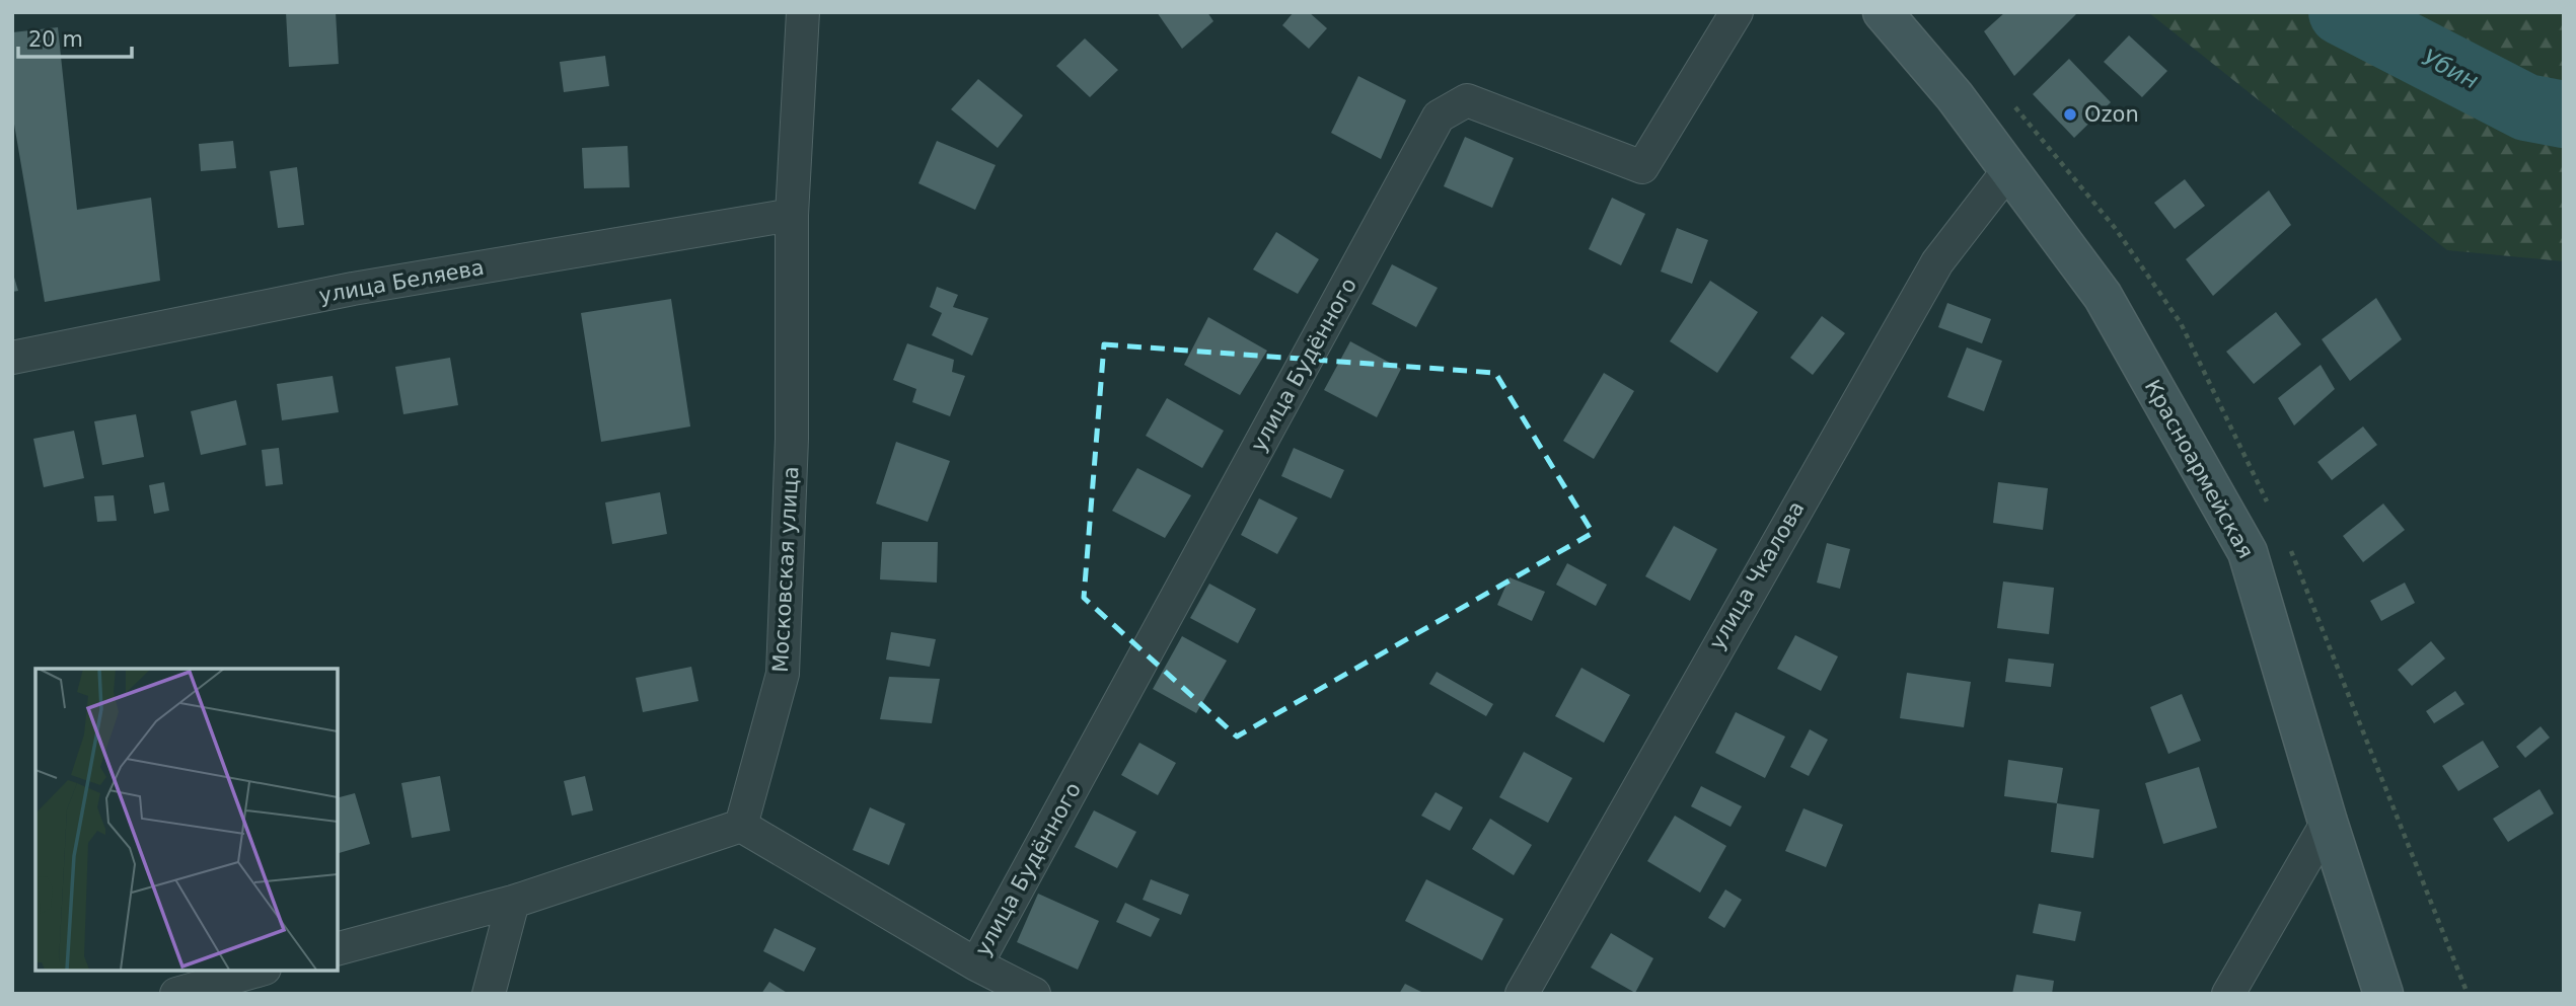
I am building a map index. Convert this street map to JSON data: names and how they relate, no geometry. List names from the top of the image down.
{
  "streets": {
    "street": [
      "улица Беляева",
      "улица Будённого",
      "Красноармейская",
      "Московская улица",
      "улица Чкалова"
    ]
  },
  "crossings": [
    ["улица Беляева", "Московская улица"],
    ["Красноармейская", "улица Чкалова"]
  ],
  "water": ["Убин"],
  "places": ["Ozon"],
  "scale_bar": "20 m"
}
